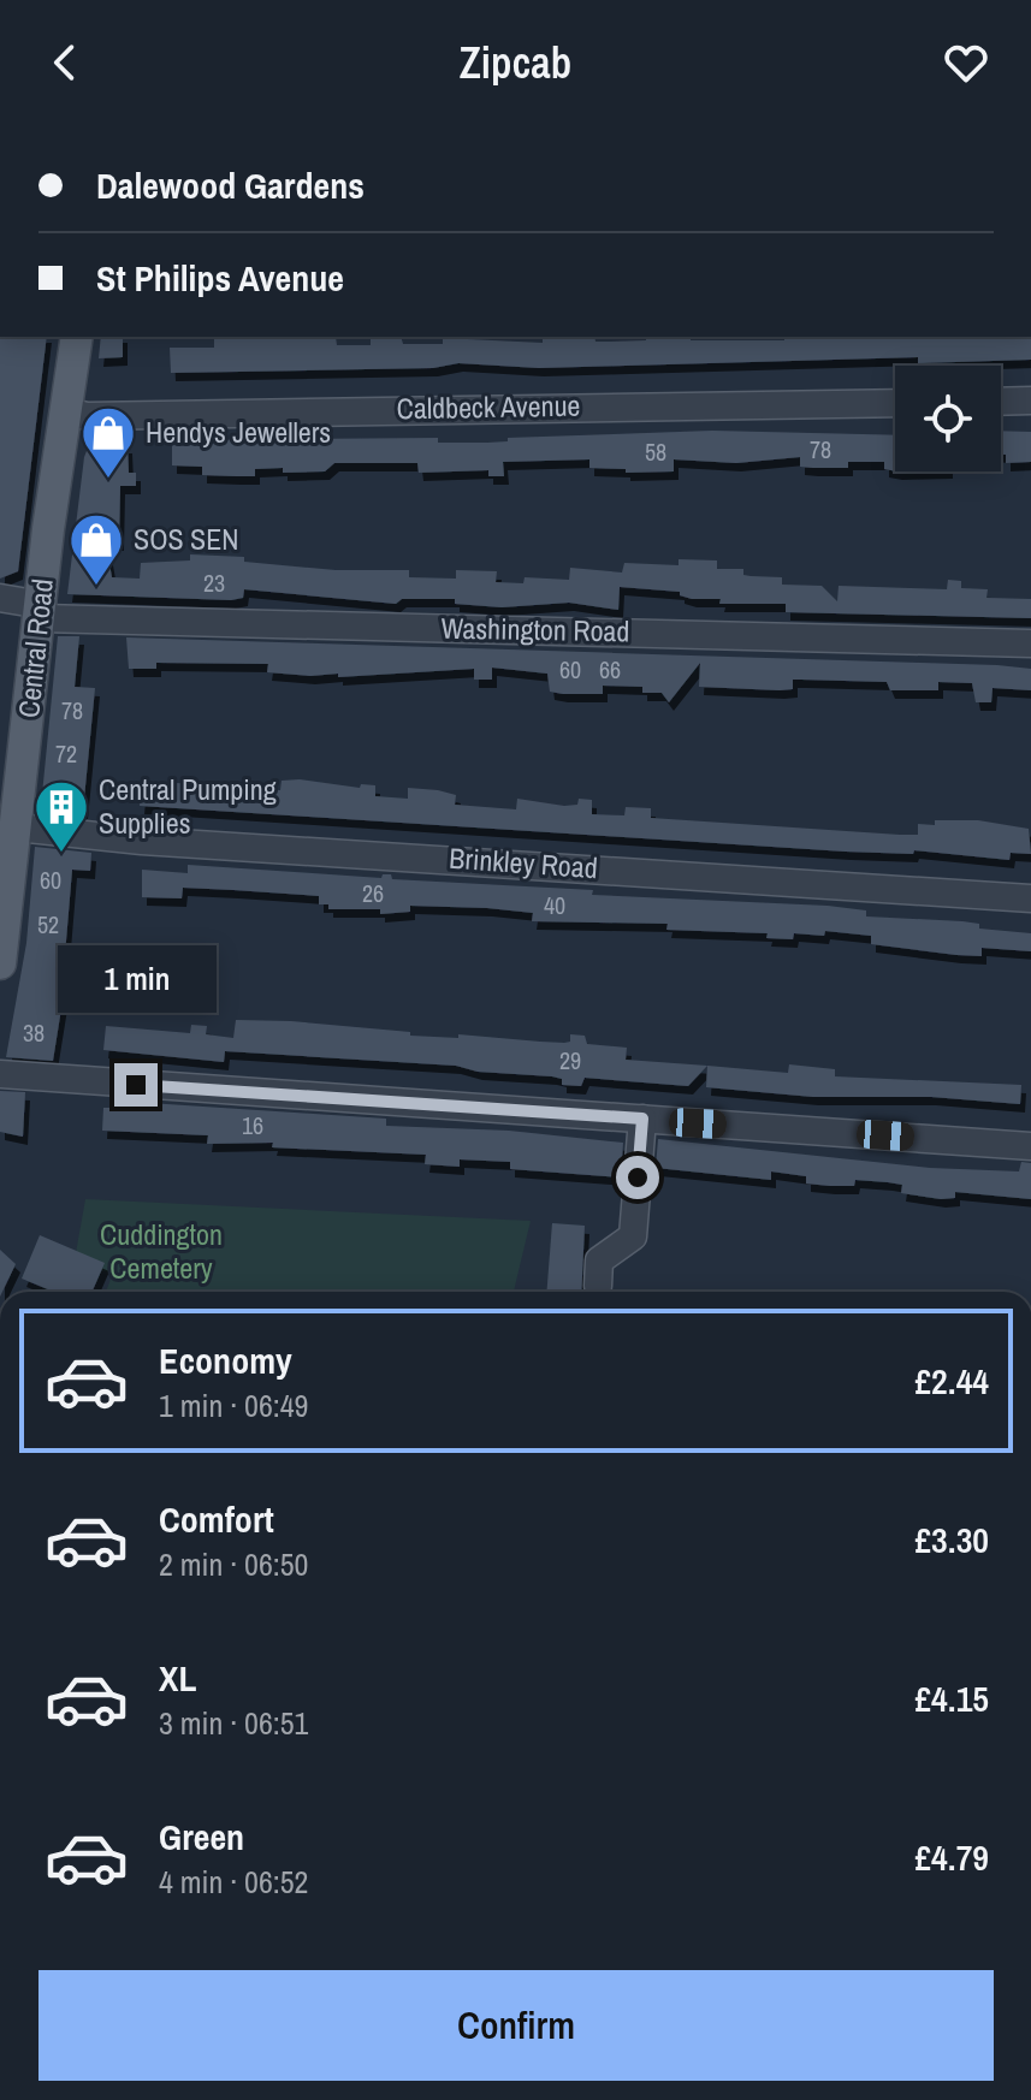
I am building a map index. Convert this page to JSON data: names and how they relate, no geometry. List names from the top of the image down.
{
  "streets": {
    "main road": ["Central Road"],
    "street": ["Caldbeck Avenue", "Washington Road", "Brinkley Road"]
  },
  "crossings": [
    ["Caldbeck Avenue", "Central Road"],
    ["Washington Road", "Central Road"],
    ["Central Road", "Brinkley Road"]
  ],
  "parks": ["Cuddington Cemetery"],
  "places": {
    "shop": ["Hendys Jewellers", "SOS SEN"],
    "building": ["Central Pumping Supplies"]
  },
  "house_numbers": [
    "78",
    "58",
    "23",
    "60",
    "66",
    "78",
    "72",
    "60",
    "26",
    "40",
    "52",
    "38",
    "29",
    "16"
  ],
  "page": {
    "header": "Zipcab",
    "banner": ["Dalewood Gardens", "St Philips Avenue"],
    "bubble": "1 min",
    "list": [
      {
        "name": "Economy",
        "note": "1 min · 06:49",
        "value": "£2.44"
      },
      {
        "name": "Comfort",
        "note": "2 min · 06:50",
        "value": "£3.30"
      },
      {
        "name": "XL",
        "note": "3 min · 06:51",
        "value": "£4.15"
      },
      {
        "name": "Green",
        "note": "4 min · 06:52",
        "value": "£4.79"
      }
    ],
    "buttons": "Confirm"
  }
}
